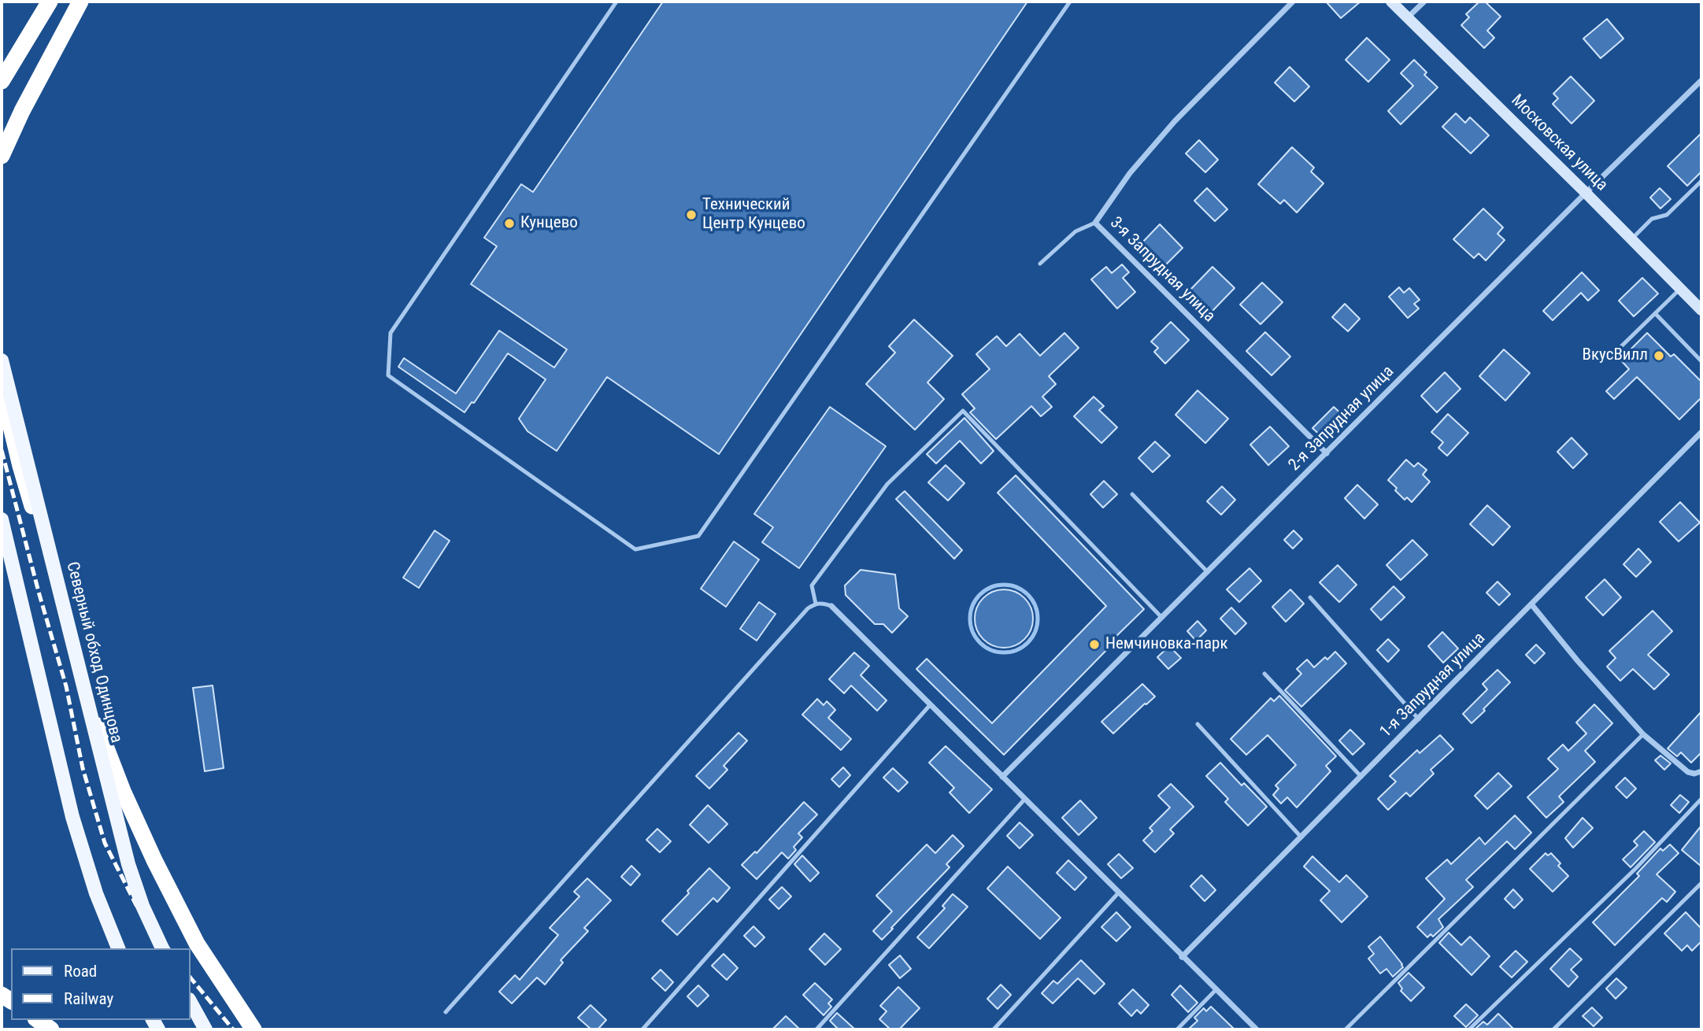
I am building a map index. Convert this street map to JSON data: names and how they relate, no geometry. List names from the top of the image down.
{
  "streets": {
    "main road": ["Северный обход Одинцова"],
    "street": [
      "Московская улица",
      "3-я Запрудная улица",
      "2-я Запрудная улица",
      "1-я Запрудная улица"
    ]
  },
  "crossings": [
    ["Московская улица", "2-я Запрудная улица"],
    ["3-я Запрудная улица", "2-я Запрудная улица"]
  ],
  "places": [
    "Технический Центр Кунцево",
    "Кунцево",
    "ВкусВилл",
    "Немчиновка-парк"
  ],
  "legend": ["Road", "Railway"]
}
